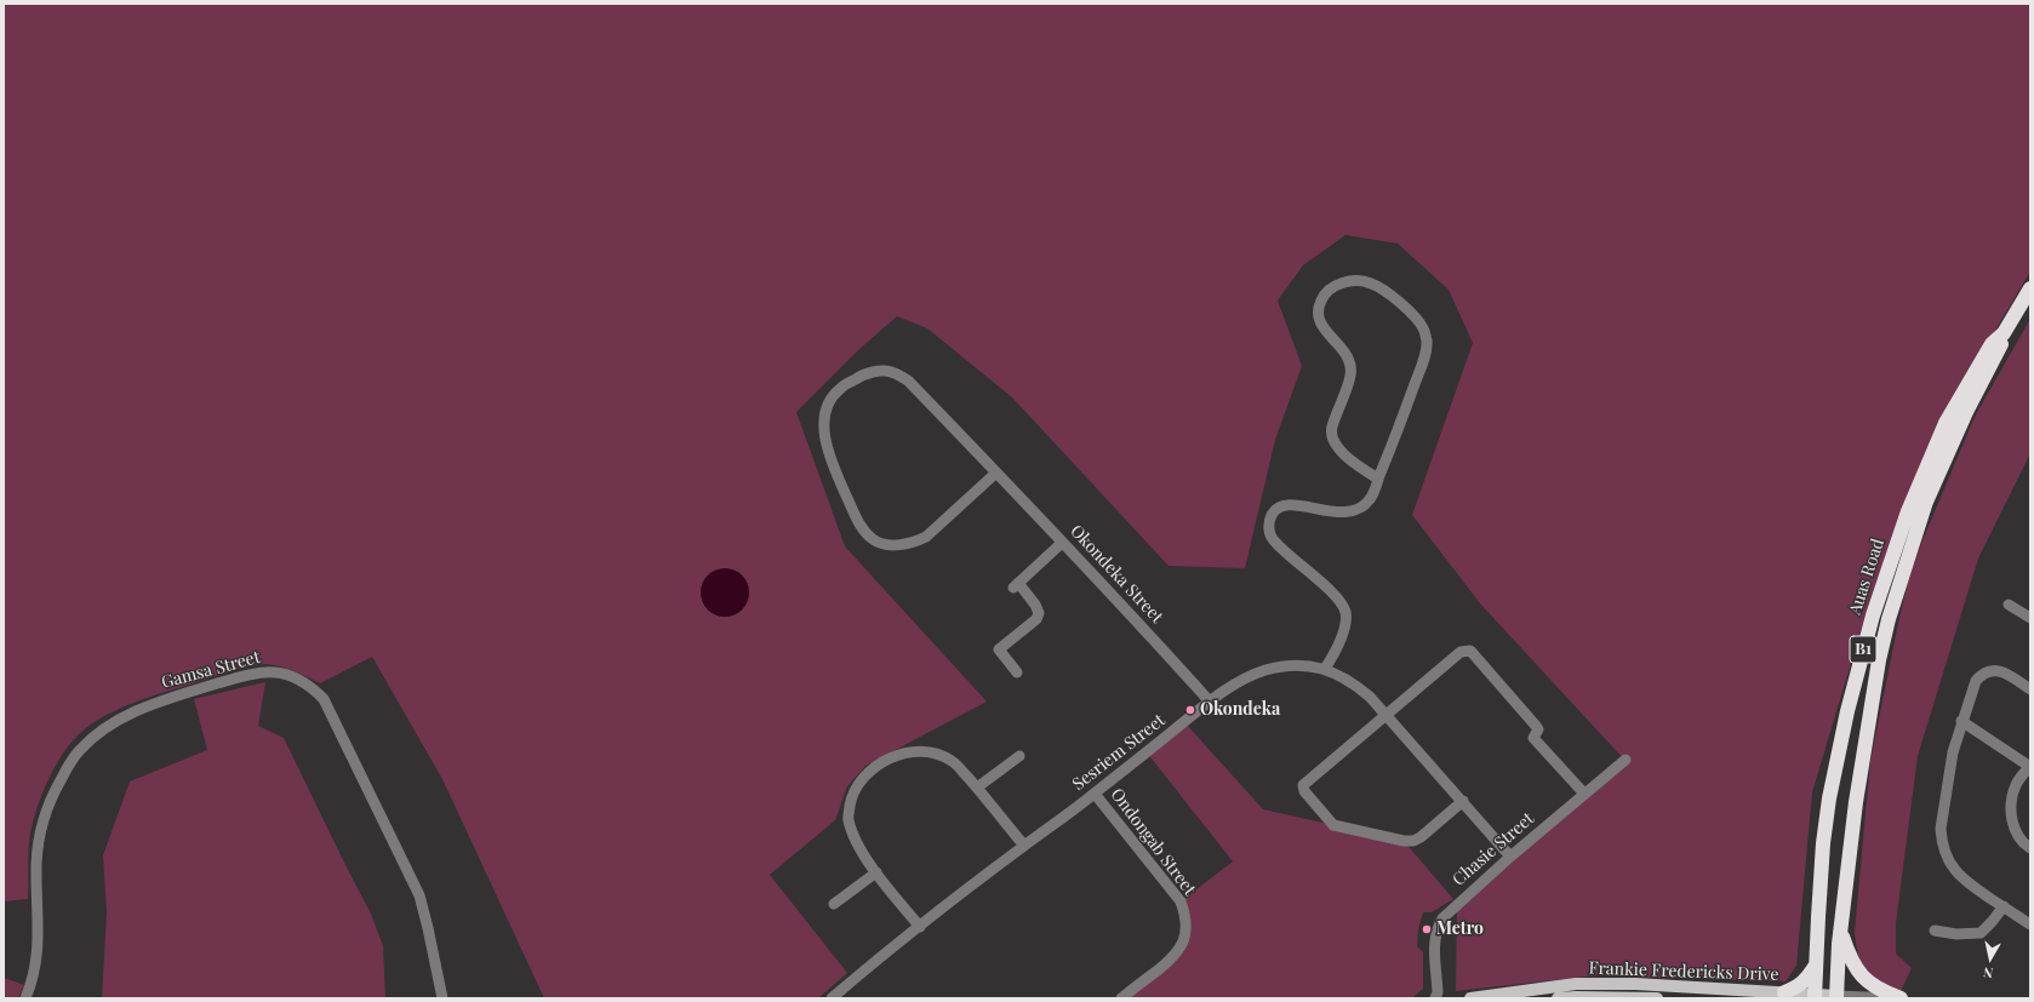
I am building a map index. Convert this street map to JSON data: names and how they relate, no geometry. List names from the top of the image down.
{
  "streets": {
    "highway": ["Auas Road", "B1"],
    "main road": ["Frankie Fredericks Drive"],
    "street": [
      "Okondeka Street",
      "Gamsa Street",
      "Sesriem Street",
      "Ondongab Street",
      "Chasie Street"
    ]
  },
  "crossings": [
    ["Okondeka Street", "Sesriem Street"],
    ["Auas Road", "Frankie Fredericks Drive"],
    ["Sesriem Street", "Ondongab Street"],
    ["Sesriem Street", "Chasie Street"]
  ],
  "places": ["Okondeka", "Metro"],
  "north": "bottom"
}
